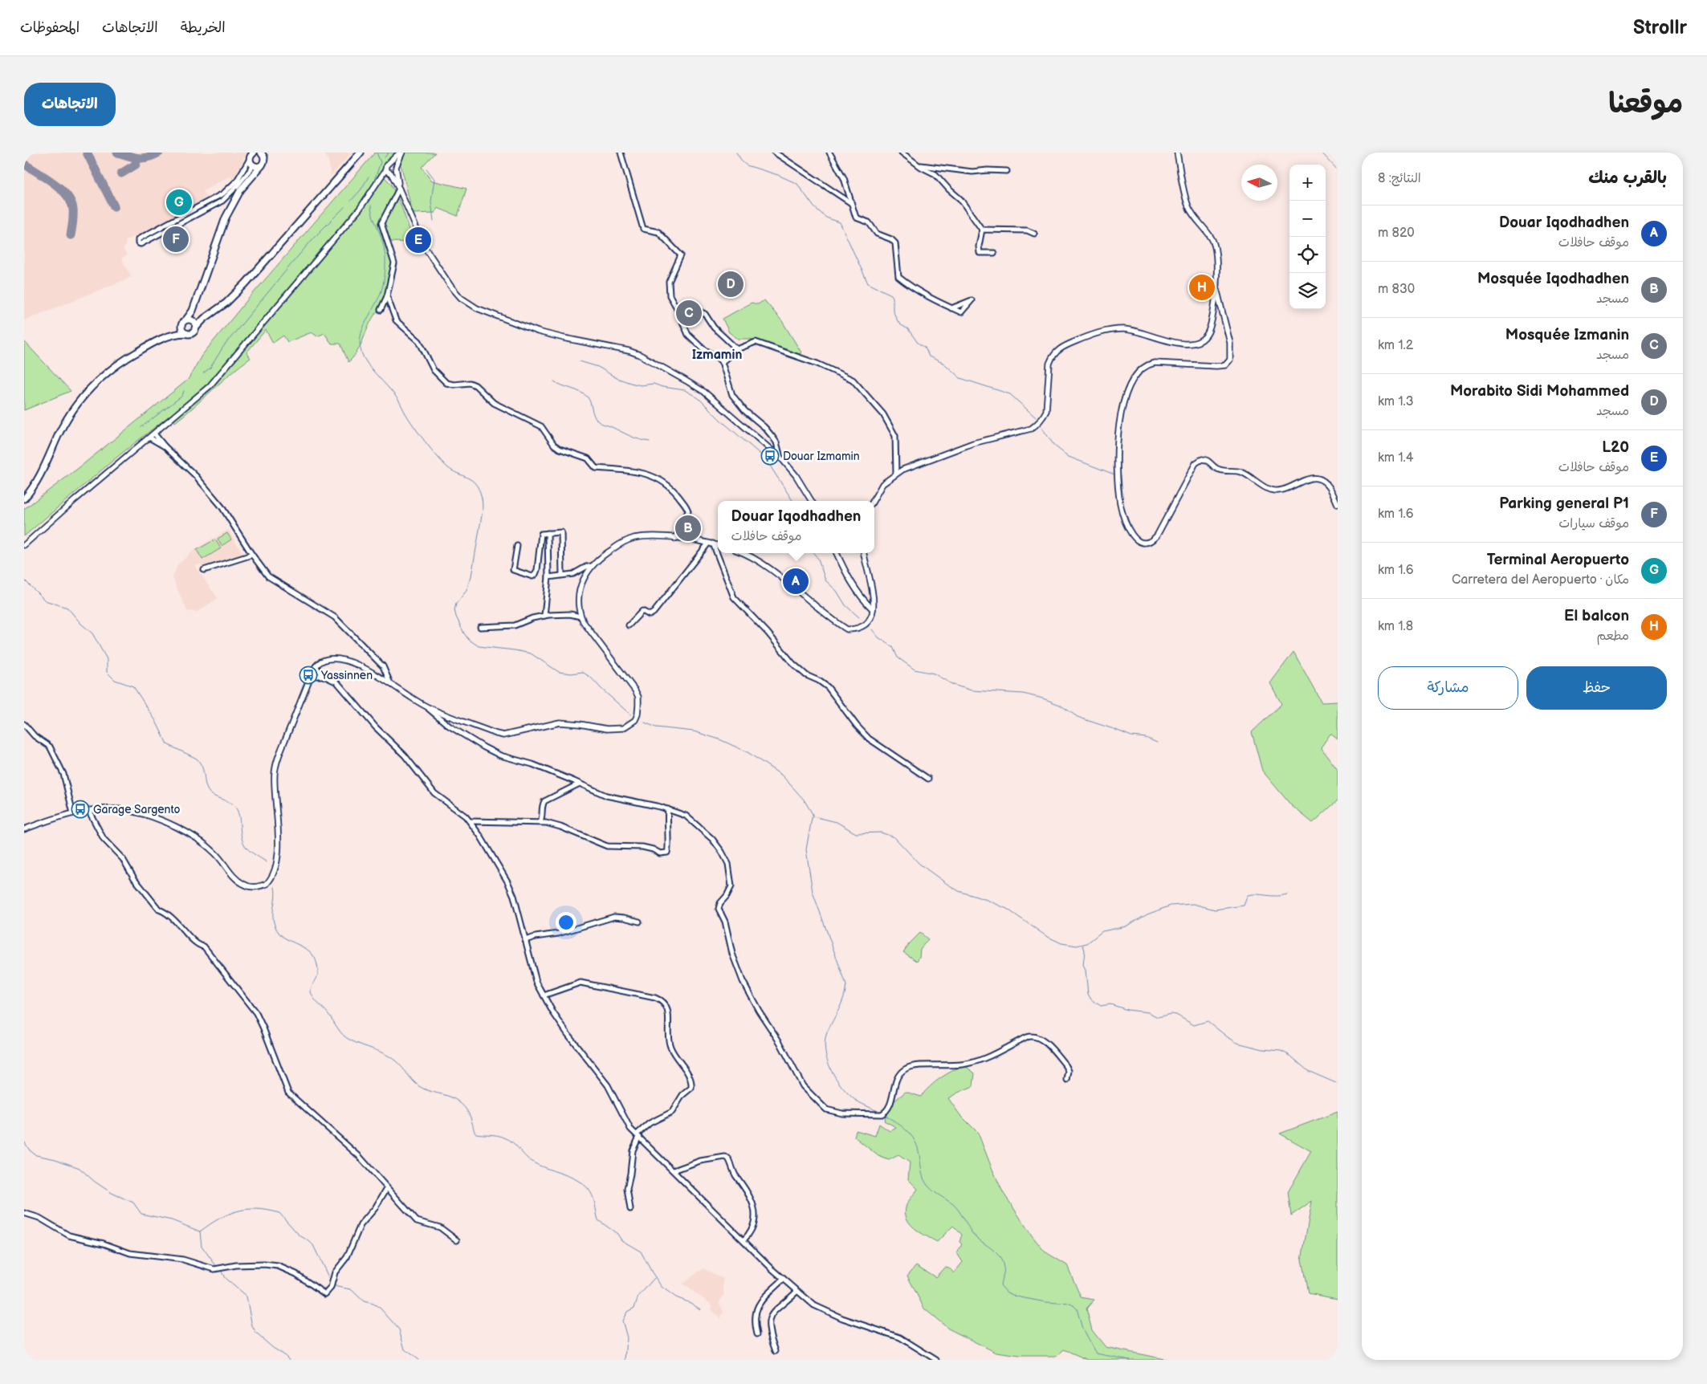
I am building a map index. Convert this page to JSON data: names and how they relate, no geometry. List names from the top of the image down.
{
  "districts": ["Izmamin"],
  "places": {
    "bus stop": ["Douar Izmamin", "Yassinnen", "Garage Sargento"]
  },
  "north": "left",
  "page": {
    "header": "Strollr",
    "nav": ["الخريطة", "الاتجاهات", "المحفوظات"],
    "title": "موقعنا",
    "buttons": [
      "الاتجاهات",
      ["حفظ", "مشاركة"]
    ],
    "heading": ["بالقرب منك", "النتائج: 8"],
    "map_buttons": ["+", "−"],
    "pins": [
      "G",
      "F",
      "E",
      "D",
      "H",
      "C",
      "B",
      "A"
    ],
    "list": [
      {
        "mark": "A",
        "name": "Douar Iqodhadhen",
        "note": "موقف حافلات",
        "value": "820 m"
      },
      {
        "mark": "B",
        "name": "Mosquée Iqodhadhen",
        "note": "مسجد",
        "value": "830 m"
      },
      {
        "mark": "C",
        "name": "Mosquée Izmanin",
        "note": "مسجد",
        "value": "1.2 km"
      },
      {
        "mark": "D",
        "name": "Morabito Sidi Mohammed",
        "note": "مسجد",
        "value": "1.3 km"
      },
      {
        "mark": "E",
        "name": "L20",
        "note": "موقف حافلات",
        "value": "1.4 km"
      },
      {
        "mark": "F",
        "name": "Parking general P1",
        "note": "موقف سيارات",
        "value": "1.6 km"
      },
      {
        "mark": "G",
        "name": "Terminal Aeropuerto",
        "note": "مكان · Carretera del Aeropuerto",
        "value": "1.6 km"
      },
      {
        "mark": "H",
        "name": "El balcon",
        "note": "مطعم",
        "value": "1.8 km"
      }
    ],
    "popup": ["Douar Iqodhadhen", "موقف حافلات"]
  }
}
